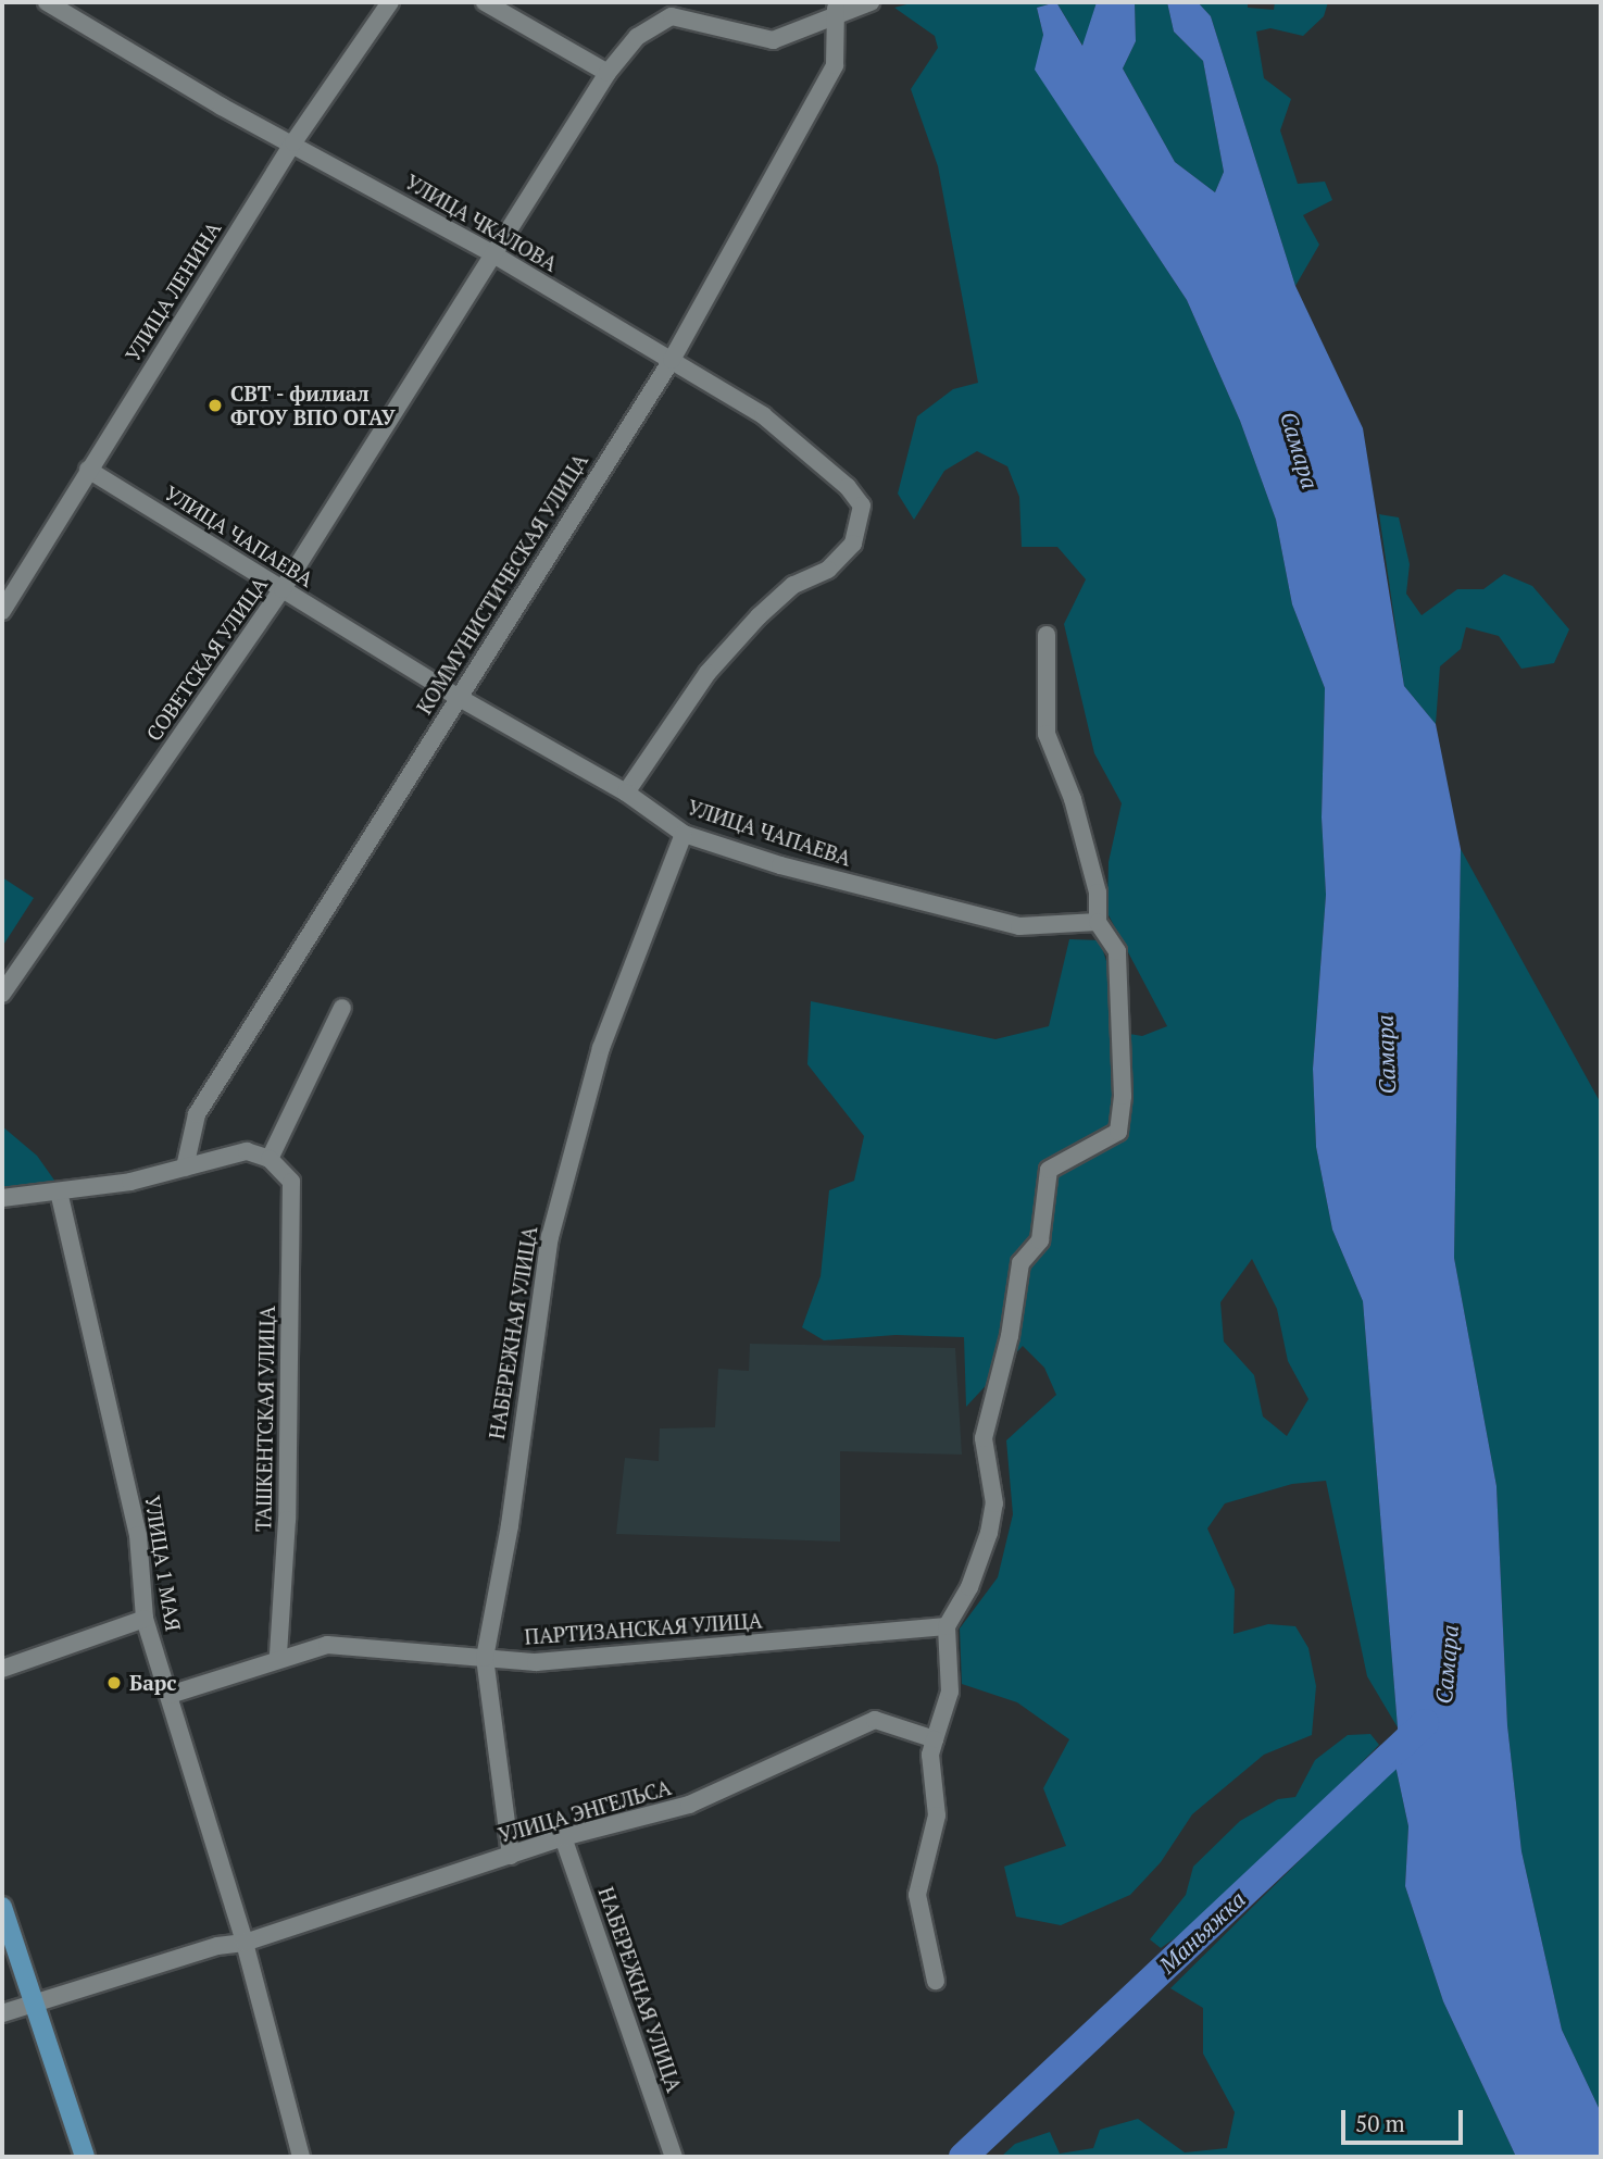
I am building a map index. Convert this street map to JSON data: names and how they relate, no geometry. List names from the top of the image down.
{
  "streets": {
    "street": [
      "УЛИЦА ЧКАЛОВА",
      "УЛИЦА ЛЕНИНА",
      "УЛИЦА ЧАПАЕВА",
      "КОММУНИСТИЧЕСКАЯ УЛИЦА",
      "СОВЕТСКАЯ УЛИЦА",
      "НАБЕРЕЖНАЯ УЛИЦА",
      "ТАШКЕНТСКАЯ УЛИЦА",
      "УЛИЦА 1 МАЯ",
      "ПАРТИЗАНСКАЯ УЛИЦА",
      "УЛИЦА ЭНГЕЛЬСА"
    ]
  },
  "crossings": [
    ["УЛИЦА ЧКАЛОВА", "УЛИЦА ЛЕНИНА"],
    ["УЛИЦА ЧКАЛОВА", "УЛИЦА ЧАПАЕВА"],
    ["УЛИЦА ЧКАЛОВА", "КОММУНИСТИЧЕСКАЯ УЛИЦА"],
    ["УЛИЦА ЧКАЛОВА", "СОВЕТСКАЯ УЛИЦА"],
    ["УЛИЦА ЛЕНИНА", "УЛИЦА ЧАПАЕВА"],
    ["УЛИЦА ЧАПАЕВА", "КОММУНИСТИЧЕСКАЯ УЛИЦА"],
    ["УЛИЦА ЧАПАЕВА", "СОВЕТСКАЯ УЛИЦА"],
    ["УЛИЦА ЧАПАЕВА", "НАБЕРЕЖНАЯ УЛИЦА"],
    ["КОММУНИСТИЧЕСКАЯ УЛИЦА", "СОВЕТСКАЯ УЛИЦА"],
    ["НАБЕРЕЖНАЯ УЛИЦА", "ПАРТИЗАНСКАЯ УЛИЦА"],
    ["НАБЕРЕЖНАЯ УЛИЦА", "УЛИЦА ЭНГЕЛЬСА"],
    ["ТАШКЕНТСКАЯ УЛИЦА", "ПАРТИЗАНСКАЯ УЛИЦА"],
    ["УЛИЦА 1 МАЯ", "ПАРТИЗАНСКАЯ УЛИЦА"],
    ["УЛИЦА 1 МАЯ", "УЛИЦА ЭНГЕЛЬСА"]
  ],
  "water": ["Самара", "Маньяжка"],
  "places": ["СВТ - филиал ФГОУ ВПО ОГАУ", "Барс"],
  "scale_bar": "50 m"
}
